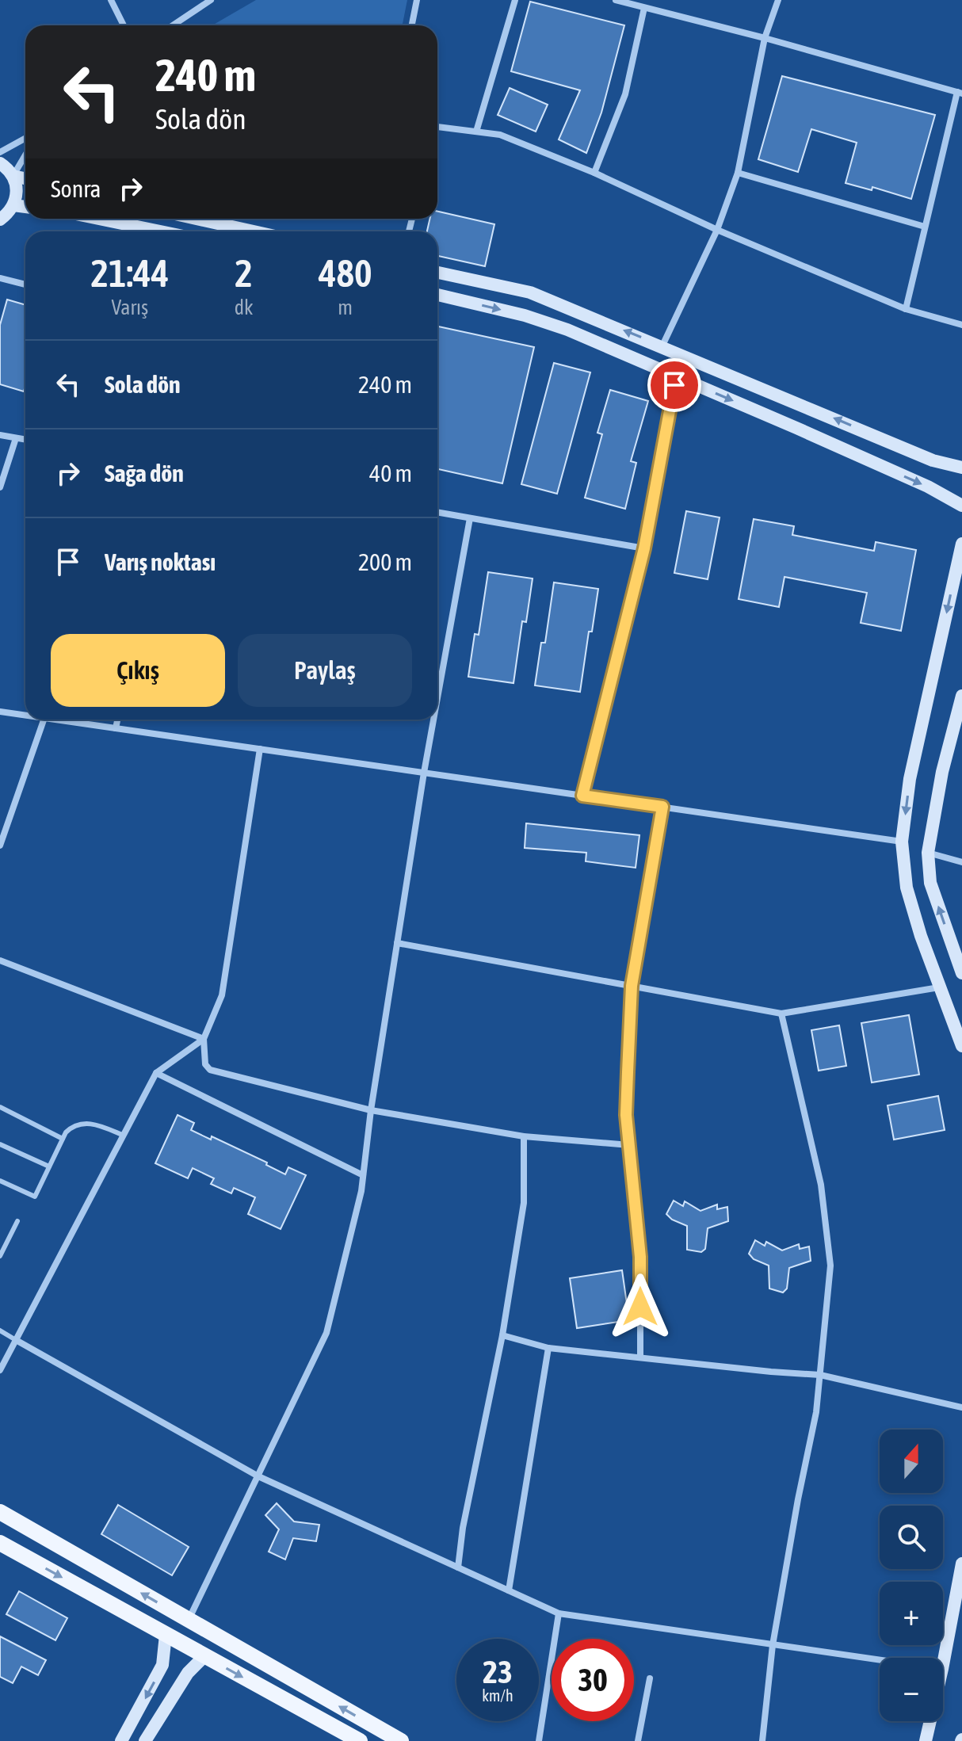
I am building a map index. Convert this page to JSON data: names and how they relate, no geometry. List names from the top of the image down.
{
  "north": "top",
  "page": {
    "turn": ["240 m", "Sola dön"],
    "then": "Sonra",
    "eta": [
      "21:44",
      "Varış",
      "2",
      "dk",
      "480",
      "m"
    ],
    "list": [
      {
        "name": "Sola dön",
        "value": "240 m"
      },
      {
        "name": "Sağa dön",
        "value": "40 m"
      },
      {
        "name": "Varış noktası",
        "value": "200 m"
      }
    ],
    "buttons": ["Çıkış", "Paylaş"],
    "map_buttons": ["+", "−"],
    "speed": "23 km/h",
    "limit": "30"
  }
}
